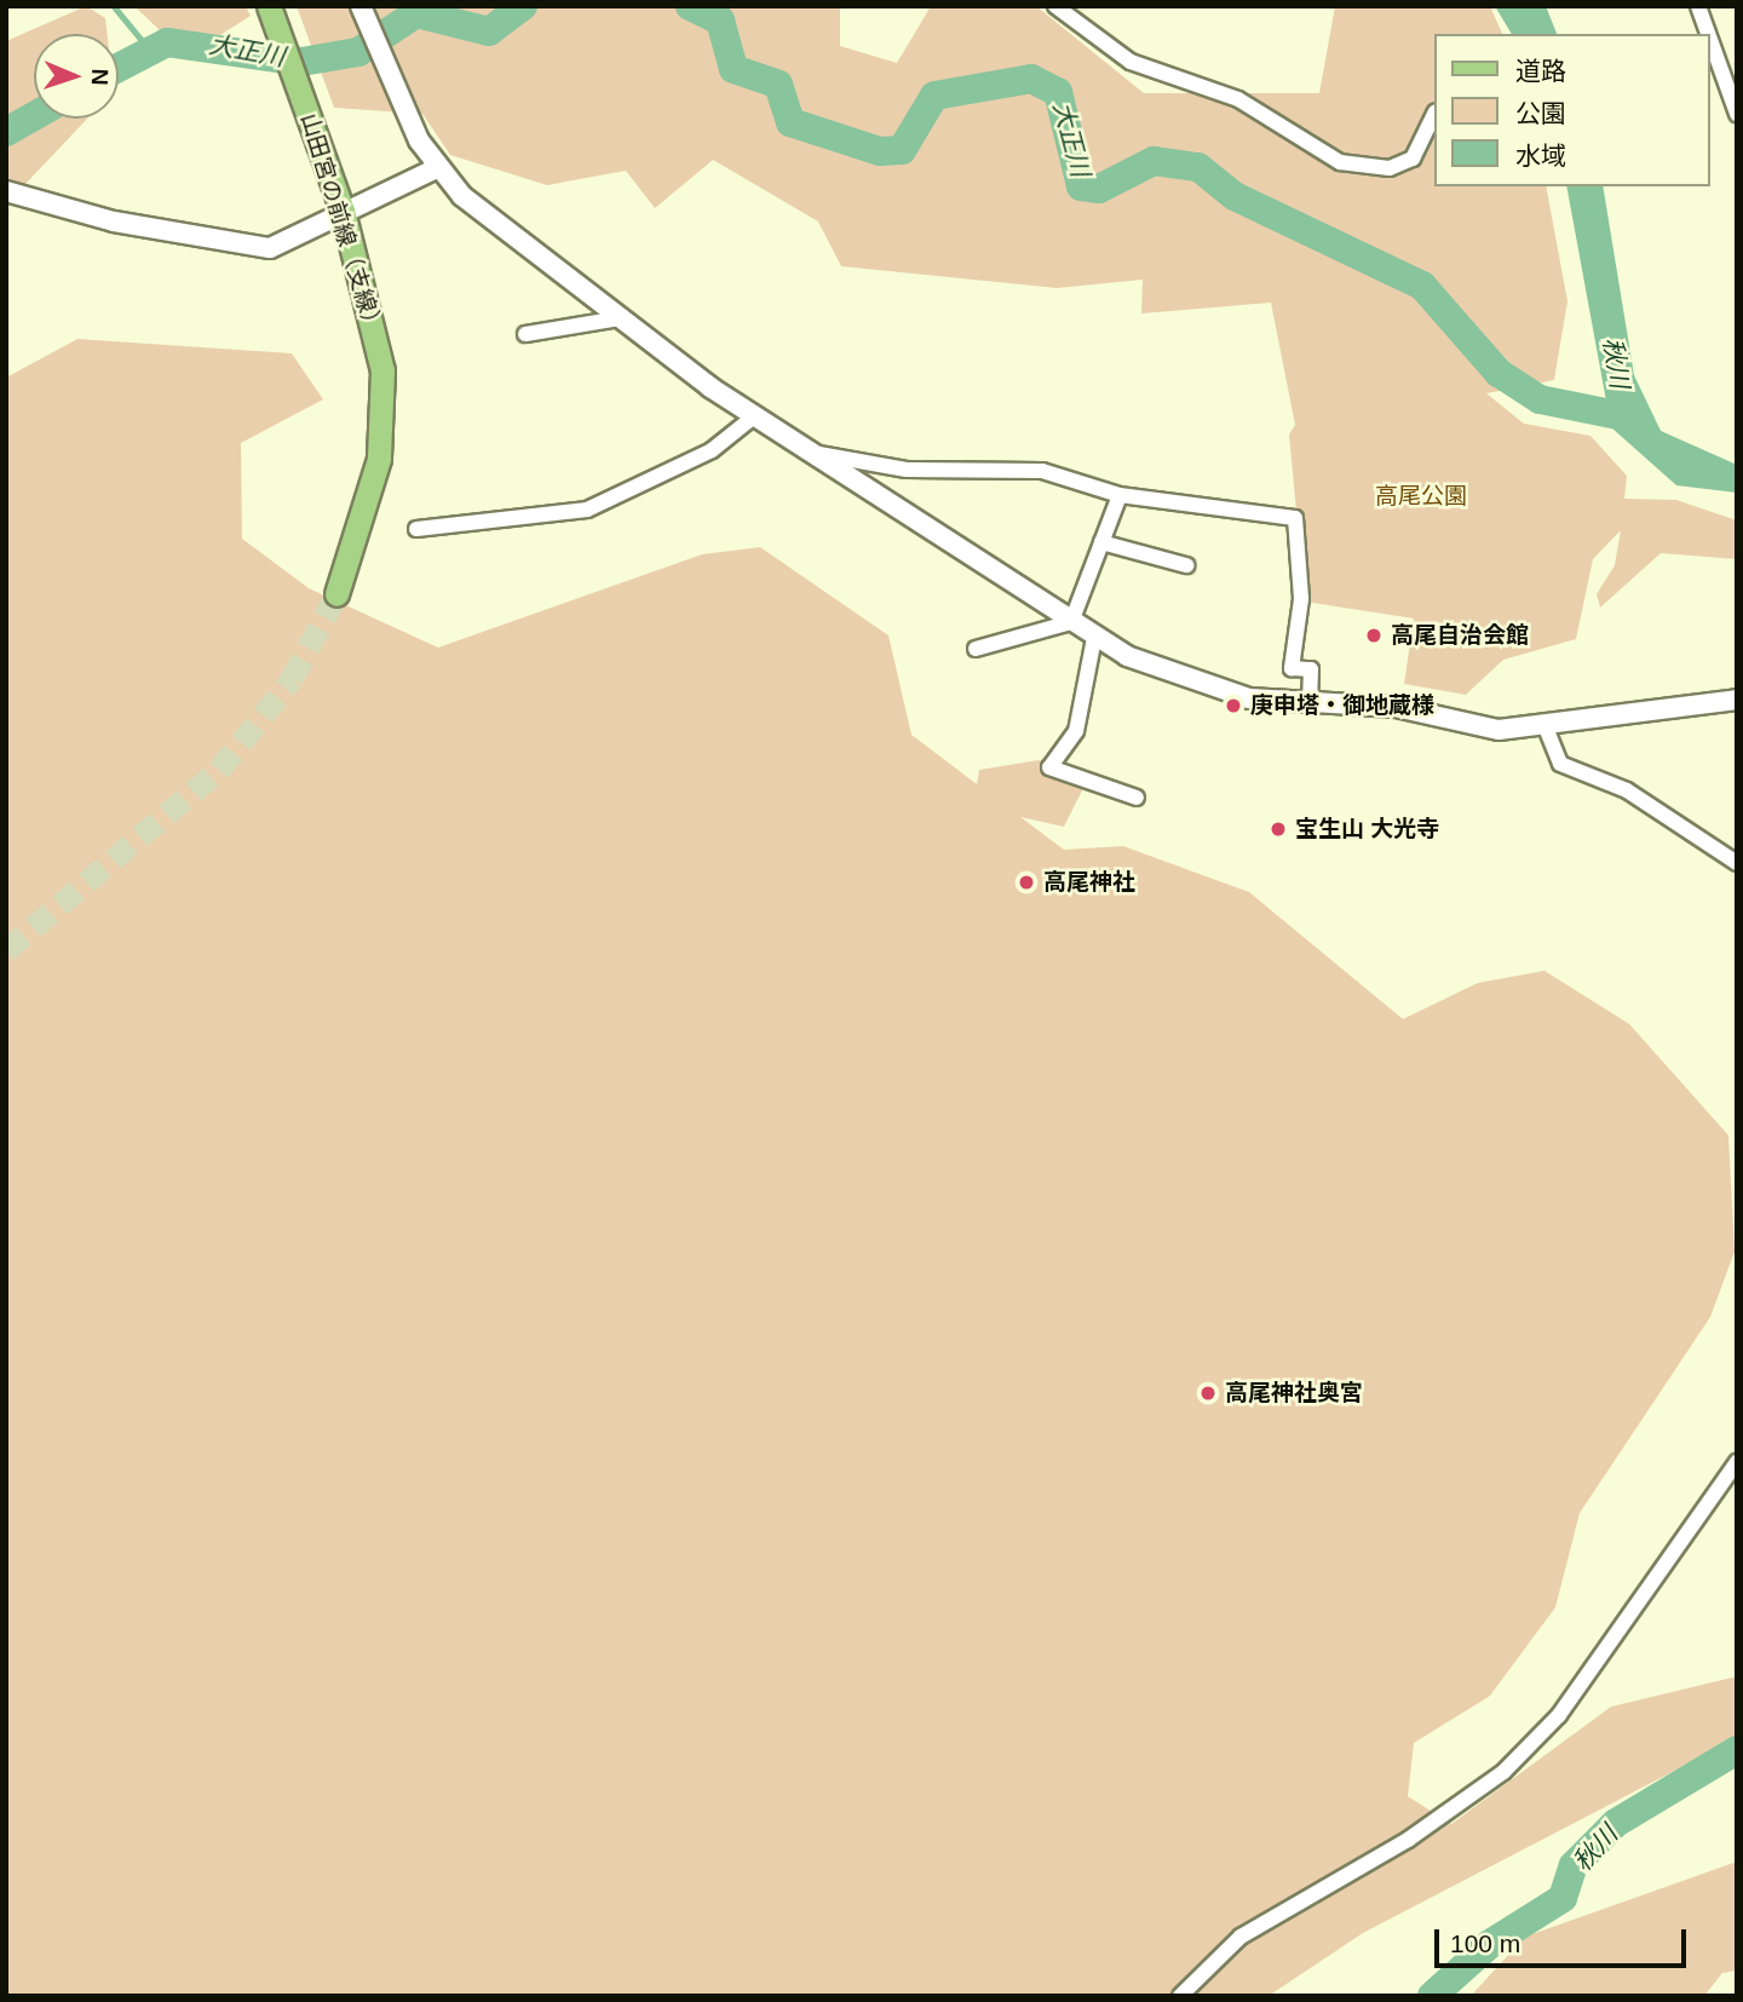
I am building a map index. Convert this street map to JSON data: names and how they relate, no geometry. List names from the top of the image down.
{
  "streets": {
    "main road": ["山田宮の前線（支線）"]
  },
  "water": ["大正川", "秋川"],
  "parks": ["高尾公園"],
  "places": [
    "高尾自治会館",
    "庚申塔・御地蔵様",
    "宝生山 大光寺",
    "高尾神社",
    "高尾神社奥宮"
  ],
  "legend": ["道路", "公園", "水域"],
  "scale_bar": "100 m",
  "north": "right"
}
